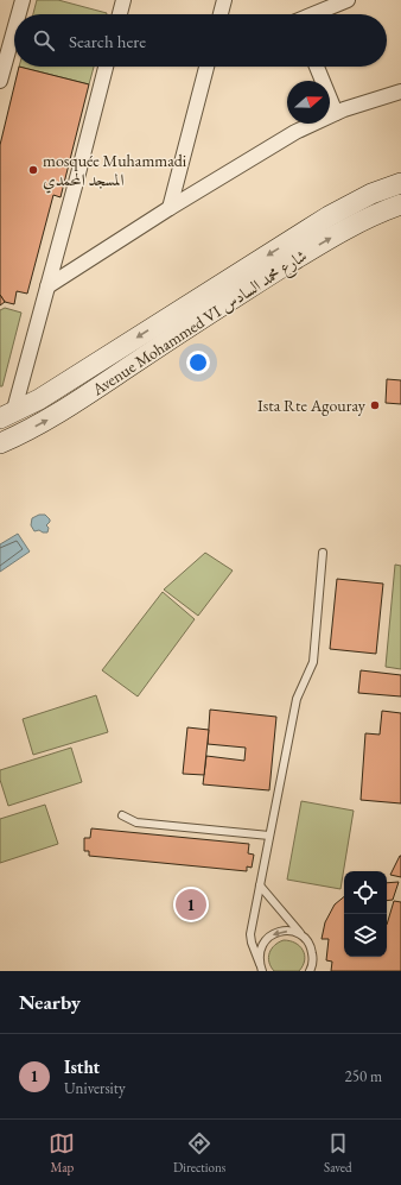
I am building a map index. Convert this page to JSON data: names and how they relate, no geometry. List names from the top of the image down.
{
  "streets": {
    "main road": ["Avenue Mohammed VI شارع محمد السادس"]
  },
  "places": ["mosquée Muhammadi المسجد المحمدي", "Ista Rte Agouray"],
  "north": "right",
  "page": {
    "search": "Search here",
    "pins": "1",
    "heading": "Nearby",
    "list": [
      {
        "mark": "1",
        "name": "Istht",
        "note": "University",
        "value": "250 m"
      }
    ],
    "nav": ["Map", "Directions", "Saved"]
  }
}
